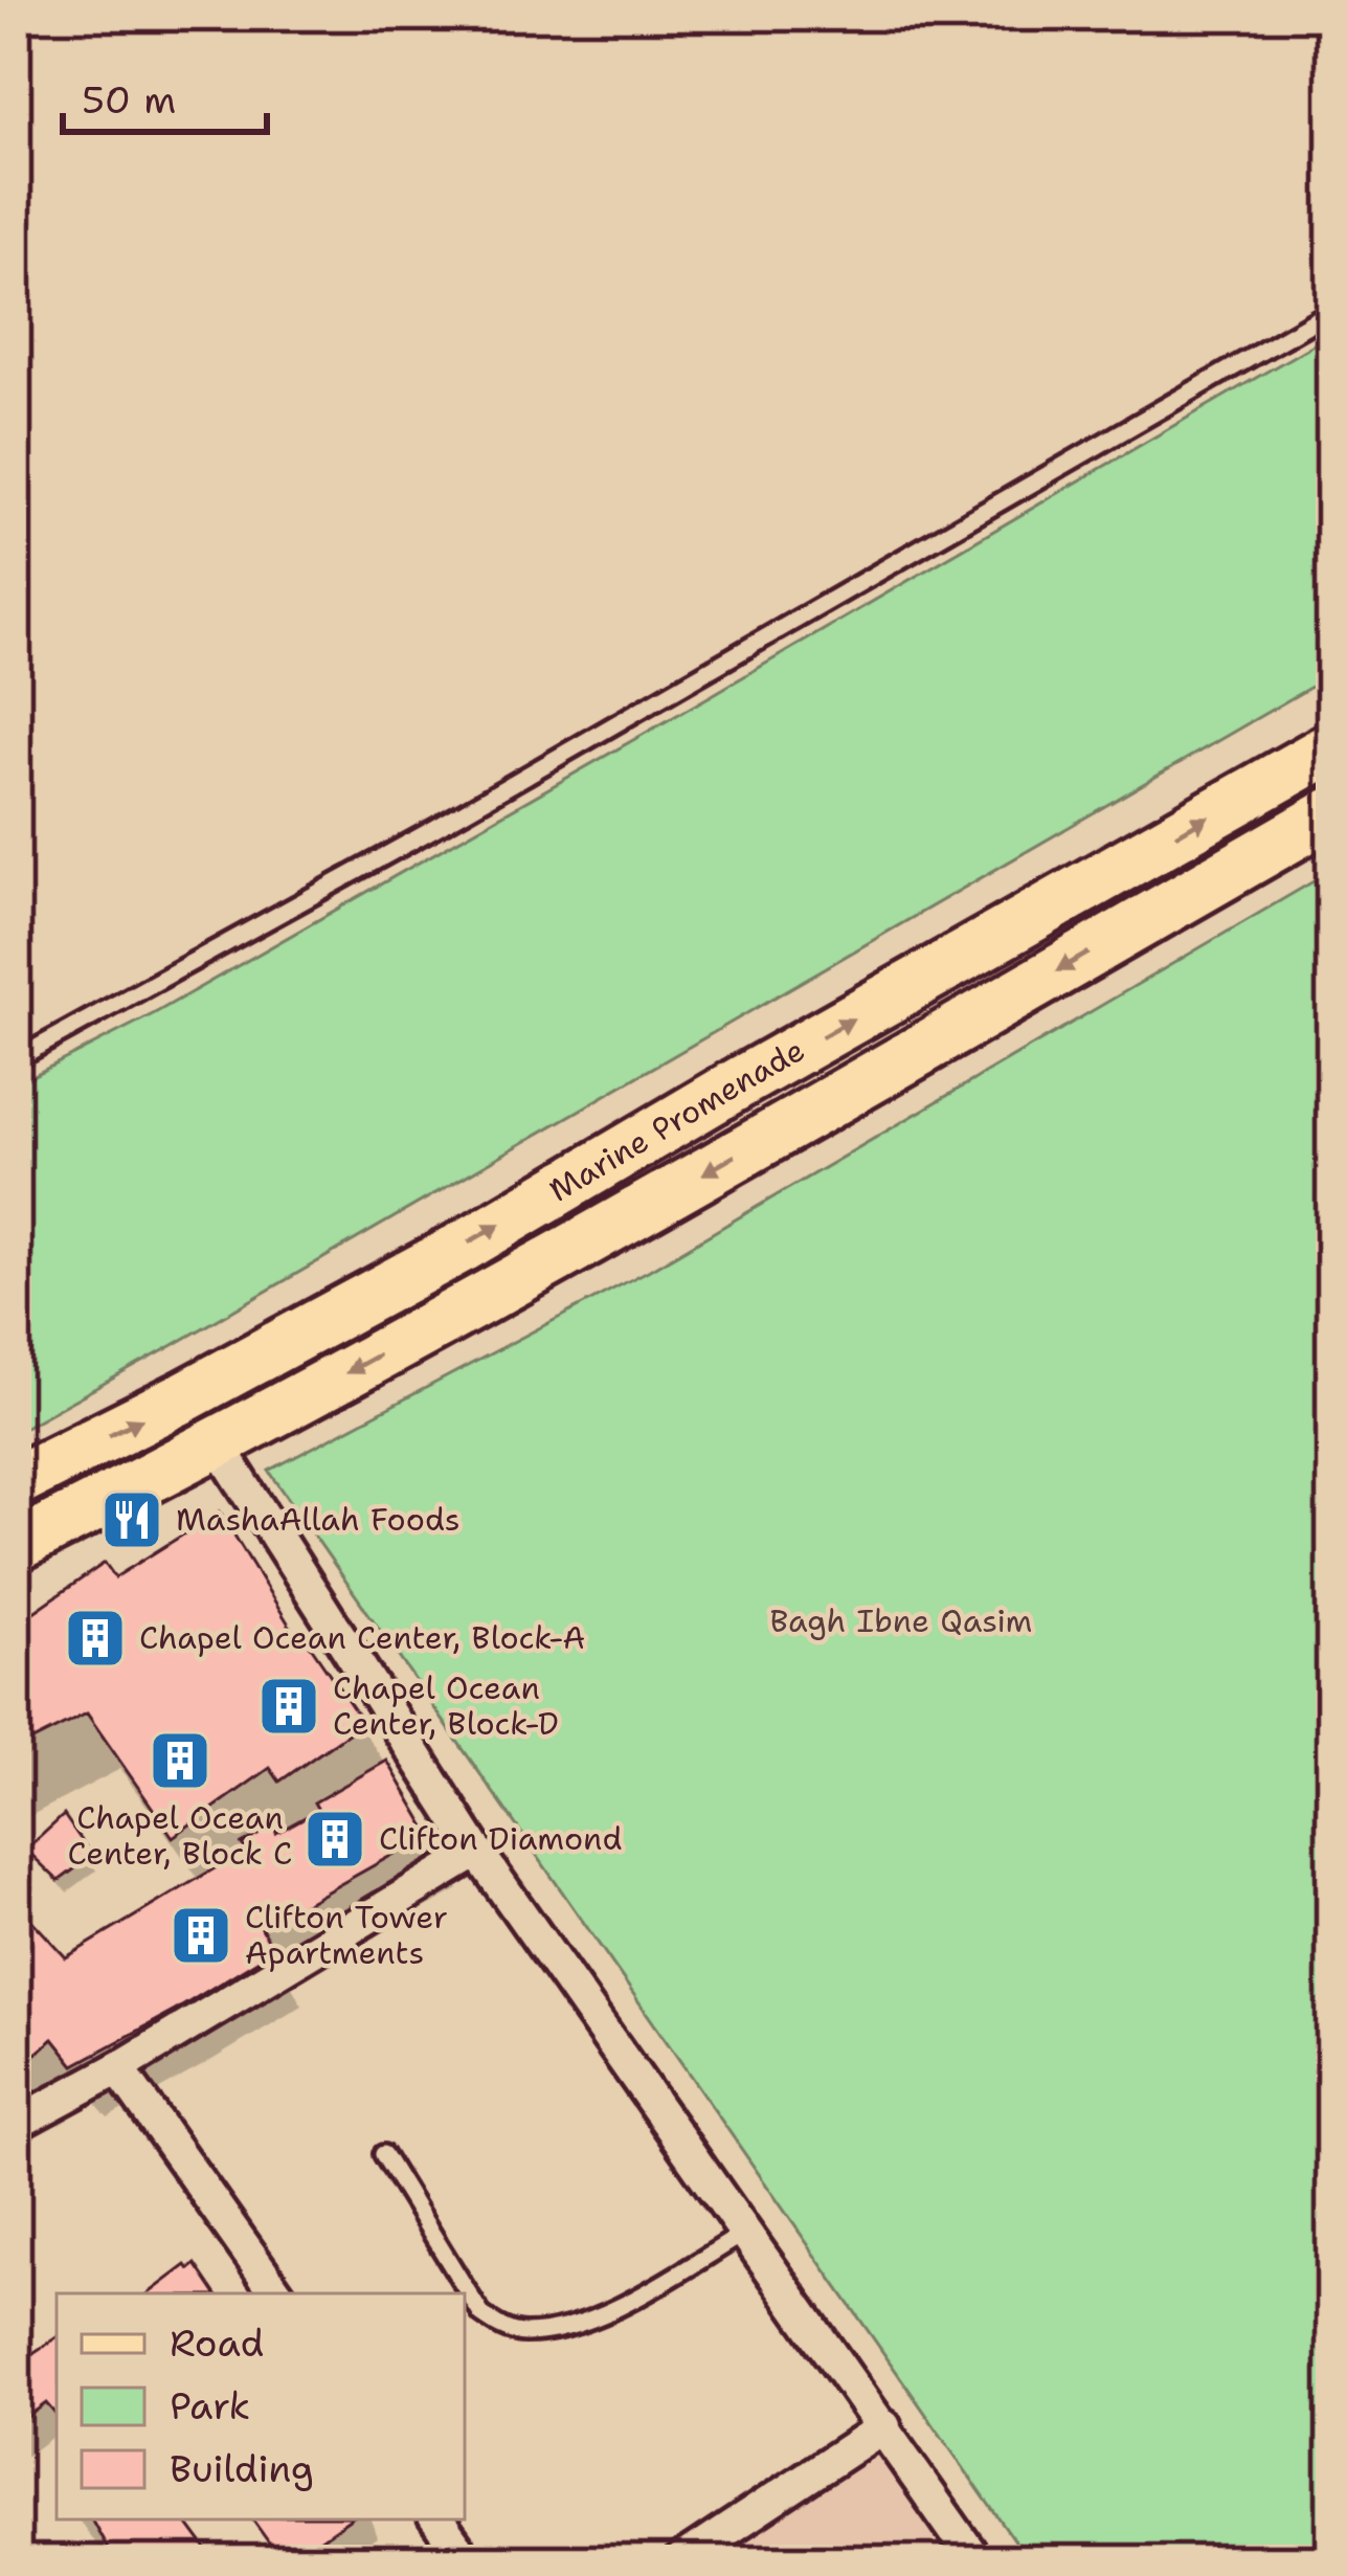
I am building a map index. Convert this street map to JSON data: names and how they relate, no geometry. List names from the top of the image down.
{
  "streets": {
    "main road": ["Marine Promenade"]
  },
  "parks": ["Bagh Ibne Qasim"],
  "places": {
    "restaurant": ["MashaAllah Foods"],
    "building": [
      "Chapel Ocean Center, Block-A",
      "Chapel Ocean Center, Block-D",
      "Chapel Ocean Center, Block C",
      "Clifton Diamond",
      "Clifton Tower Apartments"
    ]
  },
  "legend": ["Road", "Park", "Building"],
  "scale_bar": "50 m"
}
